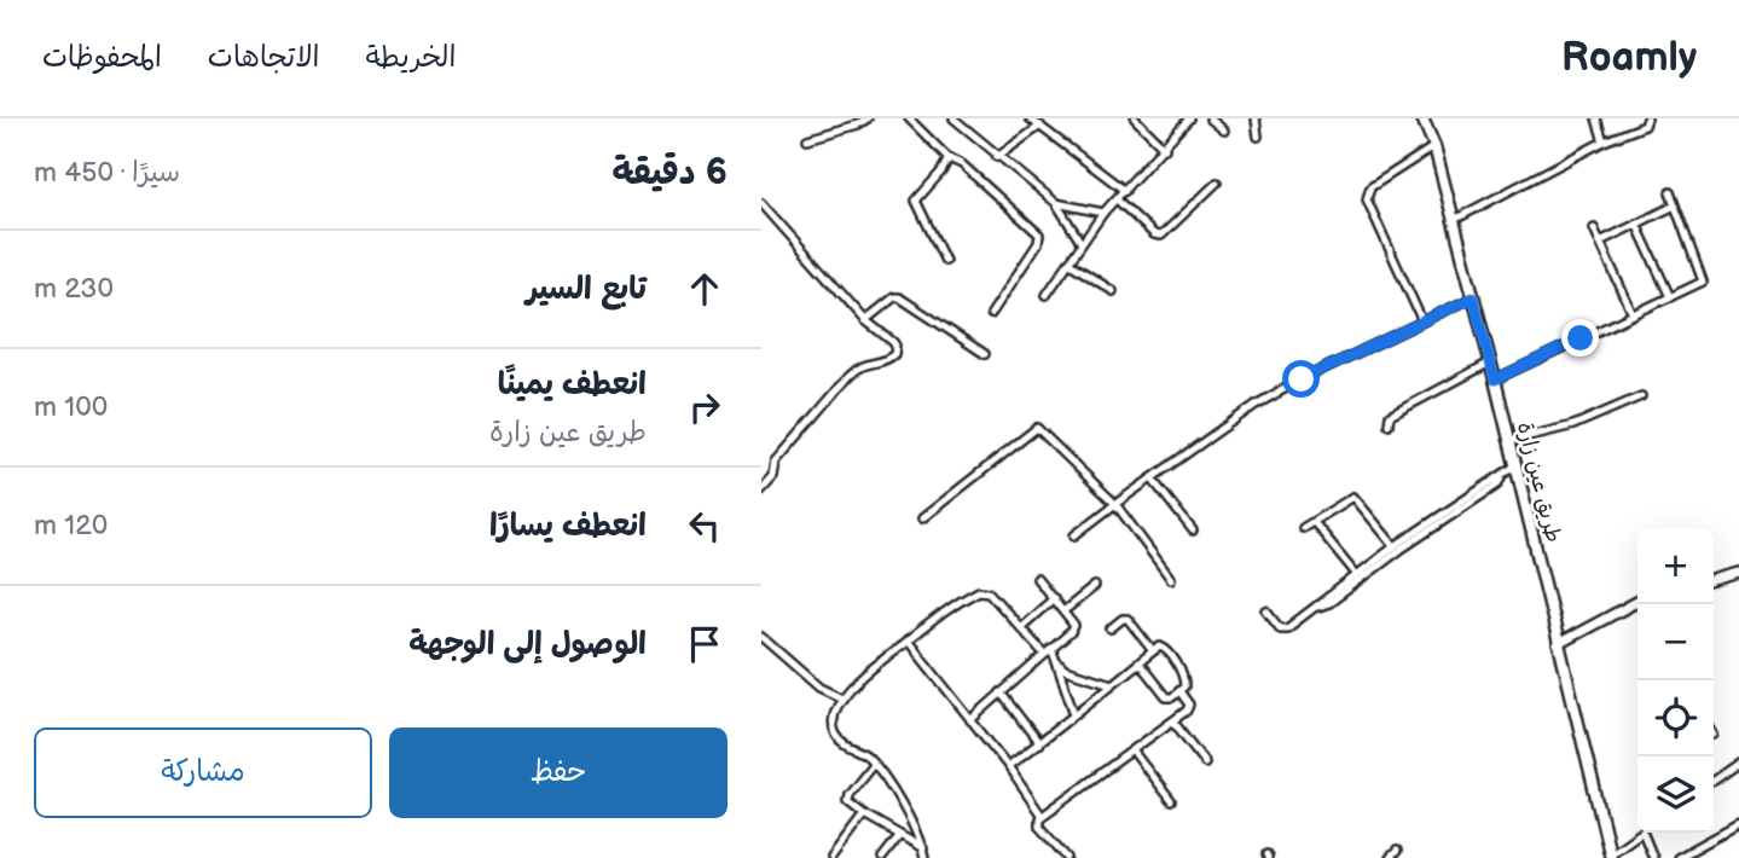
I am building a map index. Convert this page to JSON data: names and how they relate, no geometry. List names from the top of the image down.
{
  "streets": {
    "main road": ["طريق عين زارة"]
  },
  "page": {
    "header": "Roamly",
    "nav": ["الخريطة", "الاتجاهات", "المحفوظات"],
    "heading": ["6 دقيقة", "سيرًا · 450 m"],
    "list": [
      ["تابع السير", "230 m"],
      ["انعطف يمينًا", "طريق عين زارة", "100 m"],
      ["انعطف يسارًا", "120 m"],
      "الوصول إلى الوجهة"
    ],
    "map_buttons": ["+", "−"],
    "buttons": ["حفظ", "مشاركة"]
  }
}
